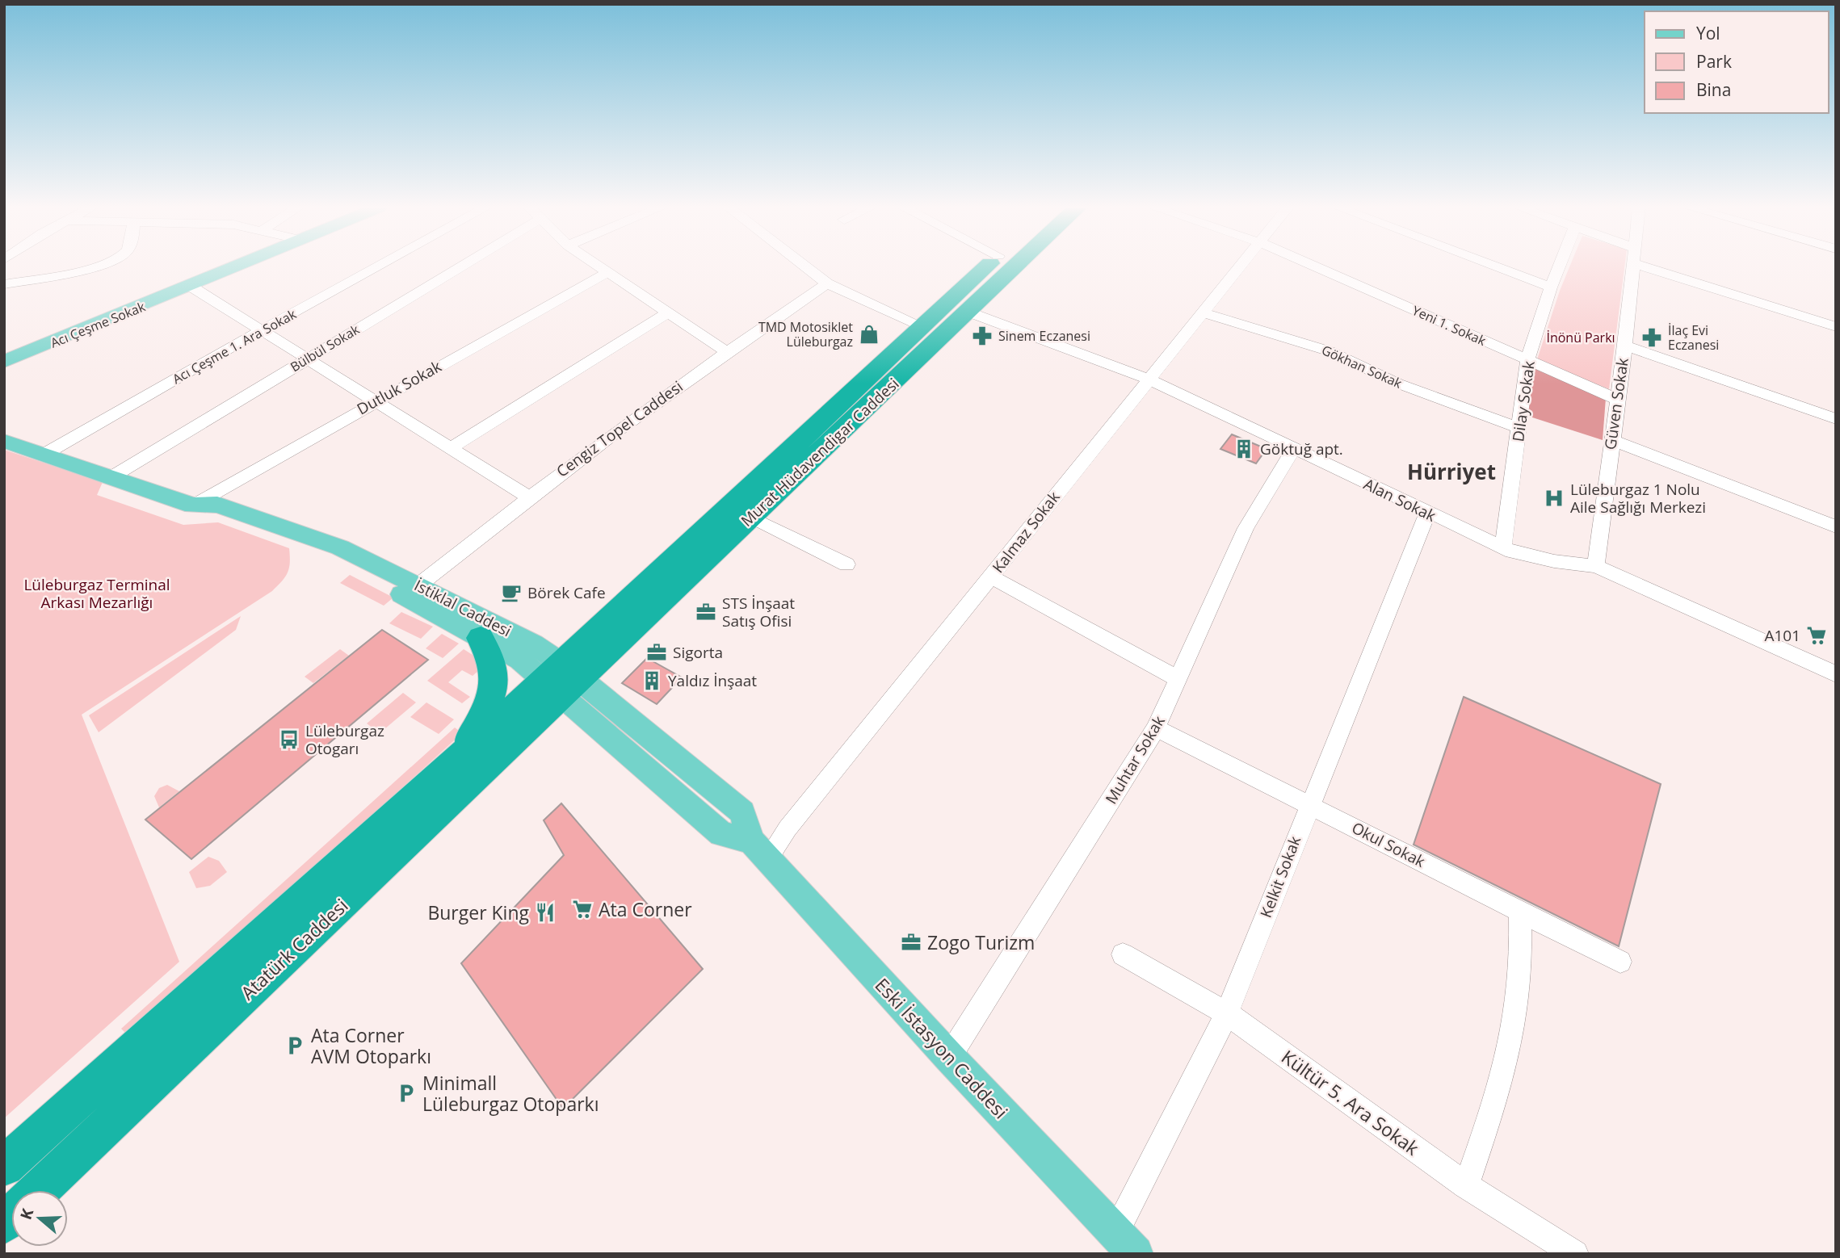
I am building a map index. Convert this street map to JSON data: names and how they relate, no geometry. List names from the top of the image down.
{
  "streets": {
    "highway": ["Murat Hüdavendigar Caddesi", "Atatürk Caddesi"],
    "main road": ["Acı Çeşme Sokak", "İstiklal Caddesi", "Eski İstasyon Caddesi"],
    "street": [
      "Yeni 1. Sokak",
      "Acı Çeşme 1. Ara Sokak",
      "Bülbül Sokak",
      "Gökhan Sokak",
      "Dutluk Sokak",
      "Dilay Sokak",
      "Güven Sokak",
      "Cengiz Topel Caddesi",
      "Alan Sokak",
      "Kalmaz Sokak",
      "Muhtar Sokak",
      "Okul Sokak",
      "Kelkit Sokak",
      "Kültür 5. Ara Sokak"
    ]
  },
  "crossings": [
    ["Yeni 1. Sokak", "Dilay Sokak"],
    ["Yeni 1. Sokak", "Güven Sokak"],
    ["Acı Çeşme 1. Ara Sokak", "İstiklal Caddesi"],
    ["Bülbül Sokak", "İstiklal Caddesi"],
    ["Gökhan Sokak", "Dilay Sokak"],
    ["Gökhan Sokak", "Kalmaz Sokak"],
    ["Dutluk Sokak", "İstiklal Caddesi"],
    ["Dilay Sokak", "Alan Sokak"],
    ["Güven Sokak", "Alan Sokak"],
    ["Cengiz Topel Caddesi", "İstiklal Caddesi"],
    ["Murat Hüdavendigar Caddesi", "Alan Sokak"],
    ["Murat Hüdavendigar Caddesi", "İstiklal Caddesi"],
    ["Murat Hüdavendigar Caddesi", "Atatürk Caddesi"],
    ["Alan Sokak", "Kalmaz Sokak"],
    ["Alan Sokak", "Muhtar Sokak"],
    ["Alan Sokak", "Kelkit Sokak"],
    ["Kalmaz Sokak", "Eski İstasyon Caddesi"],
    ["İstiklal Caddesi", "Atatürk Caddesi"],
    ["Muhtar Sokak", "Okul Sokak"],
    ["Muhtar Sokak", "Eski İstasyon Caddesi"],
    ["Okul Sokak", "Kelkit Sokak"],
    ["Kelkit Sokak", "Eski İstasyon Caddesi"],
    ["Kelkit Sokak", "Kültür 5. Ara Sokak"]
  ],
  "districts": ["Hürriyet"],
  "parks": ["İnönü Parkı", "Lüleburgaz Terminal Arkası Mezarlığı"],
  "places": {
    "shop": ["TMD Motosiklet Lüleburgaz"],
    "pharmacy": ["Sinem Eczanesi", "İlaç Evi Eczanesi"],
    "building": ["Göktuğ apt.", "Yaldız İnşaat"],
    "hospital": ["Lüleburgaz 1 Nolu Aile Sağlığı Merkezi"],
    "cafe": ["Börek Cafe"],
    "office": ["STS İnşaat Satış Ofisi", "Sigorta", "Zogo Turizm"],
    "supermarket": ["A101", "Ata Corner"],
    "bus stop": ["Lüleburgaz Otogarı"],
    "restaurant": ["Burger King"],
    "parking": ["Ata Corner AVM Otoparkı", "Minimall Lüleburgaz Otoparkı"]
  },
  "legend": ["Yol", "Park", "Bina"],
  "north": "left"
}
